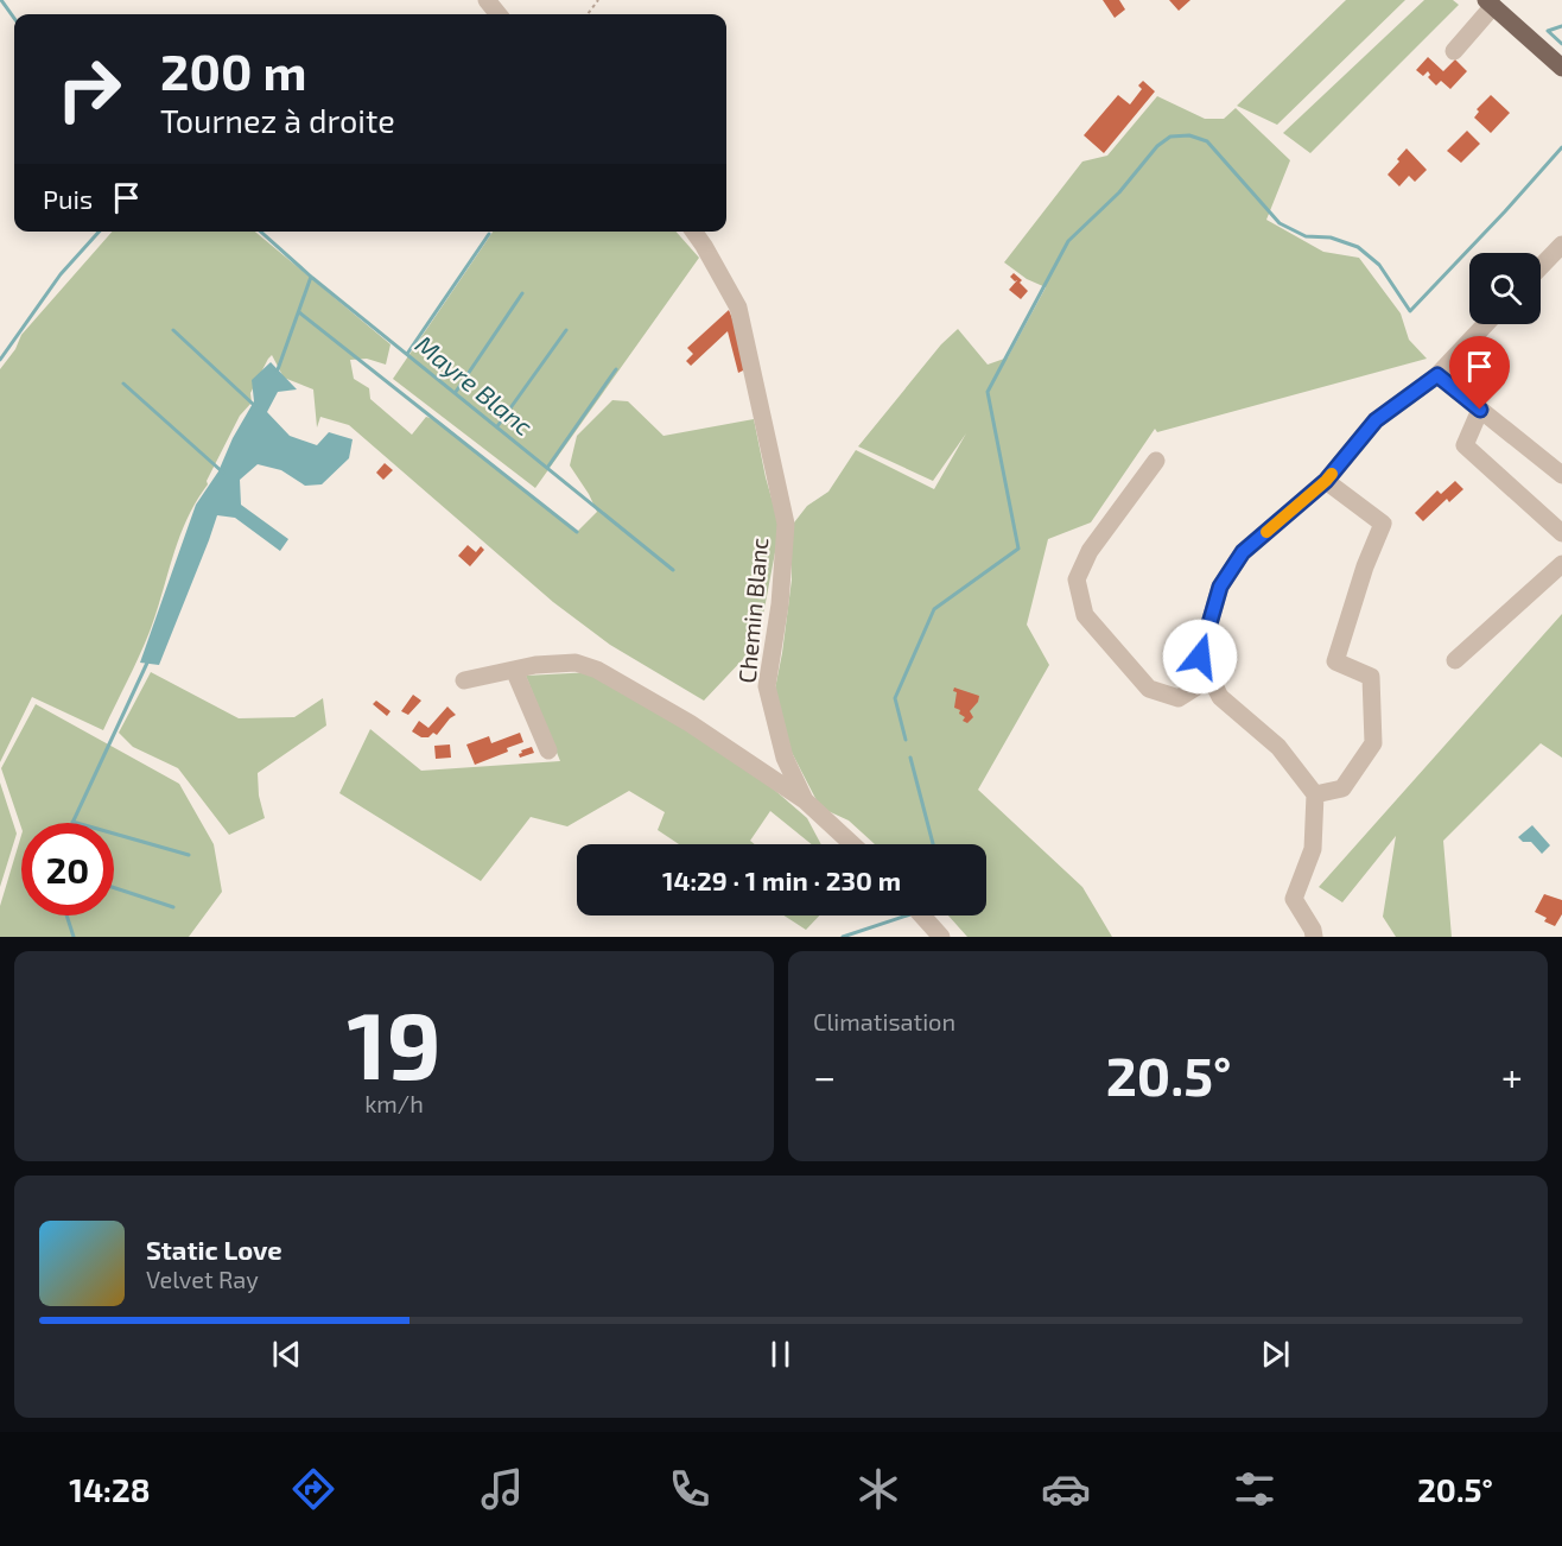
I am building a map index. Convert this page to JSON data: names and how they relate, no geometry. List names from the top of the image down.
{
  "streets": {
    "street": ["Chemin Blanc"]
  },
  "water": ["Mayre Blanc"],
  "page": {
    "turn": ["200 m", "Tournez à droite"],
    "then": "Puis",
    "limit": "20",
    "trip": "14:29 · 1 min · 230 m",
    "tile": [
      ["19", "km/h"],
      "Climatisation"
    ],
    "heat": ["−", "20.5°", "+"],
    "song": ["Static Love", "Velvet Ray"],
    "tabs": ["14:28", "20.5°"]
  }
}
